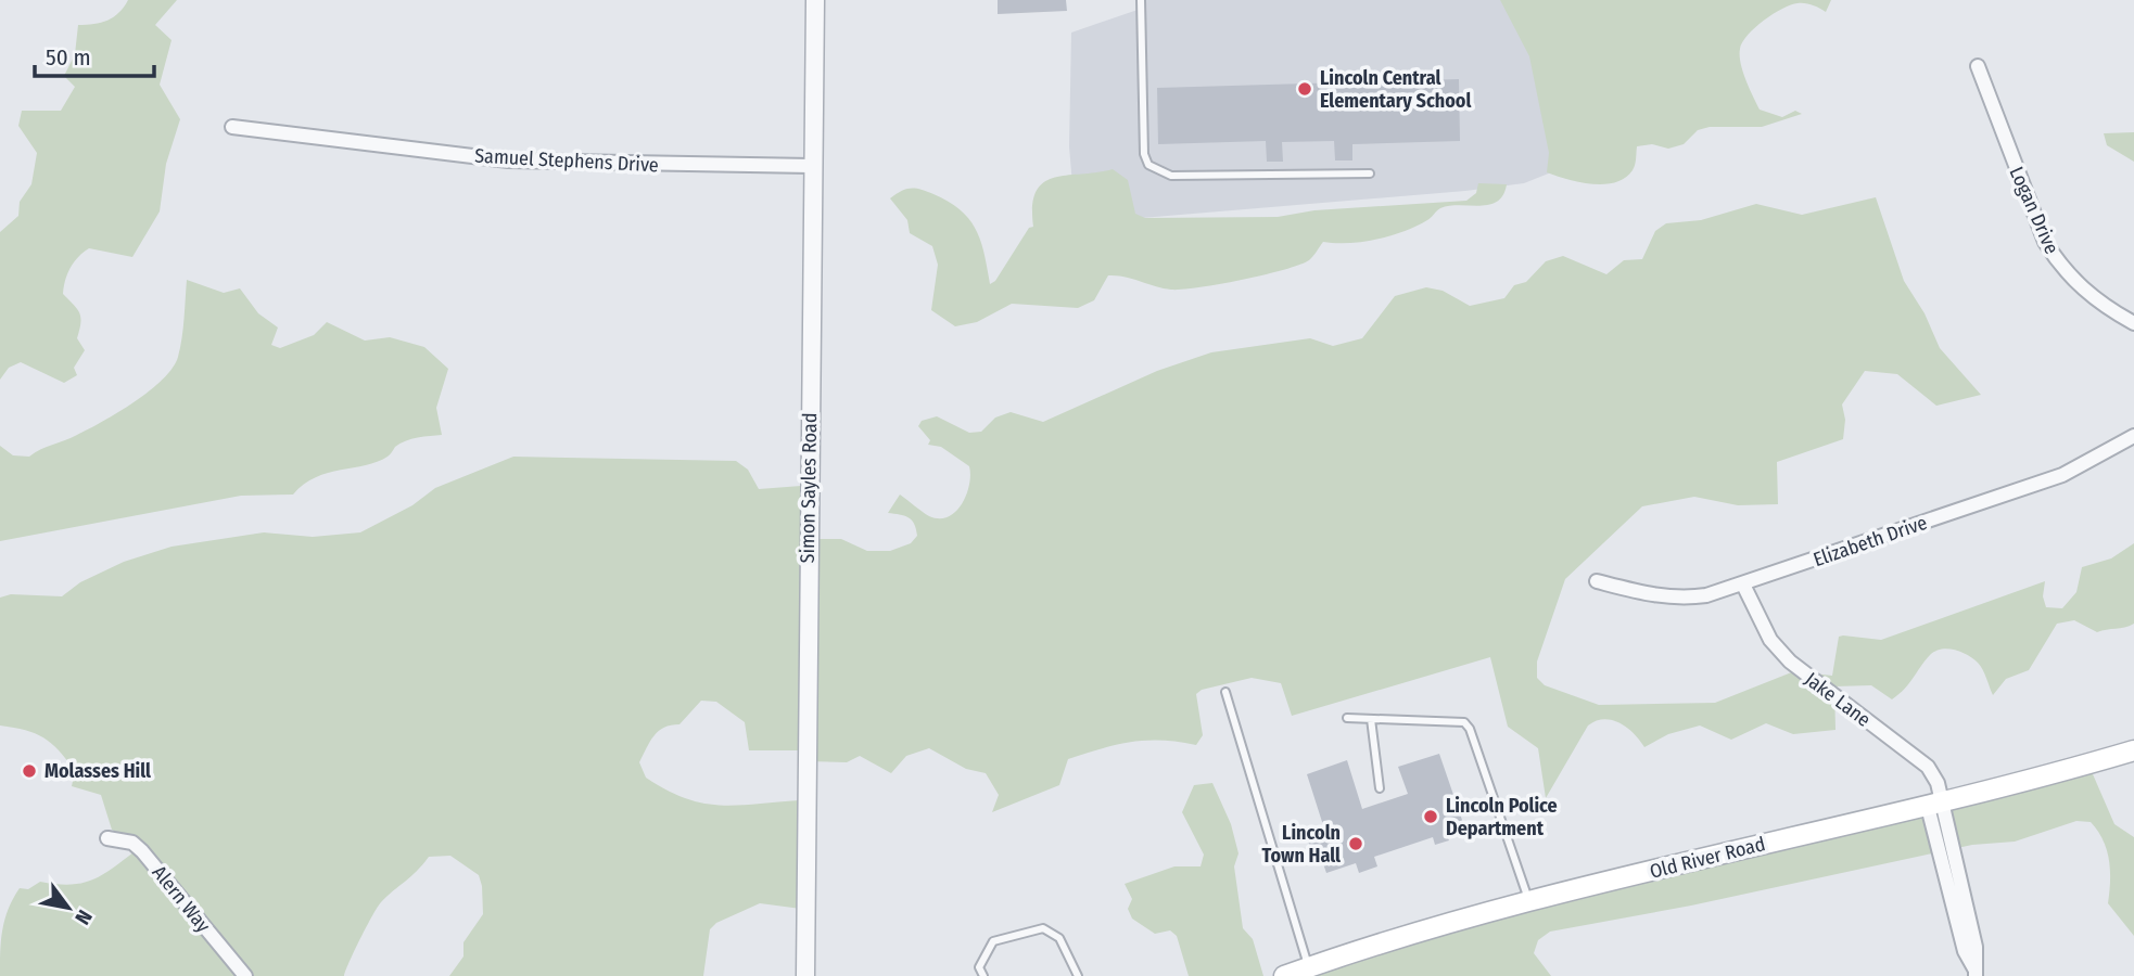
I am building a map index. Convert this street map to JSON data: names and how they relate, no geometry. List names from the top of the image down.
{
  "streets": {
    "main road": ["Old River Road"],
    "street": [
      "Samuel Stephens Drive",
      "Logan Drive",
      "Simon Sayles Road",
      "Elizabeth Drive",
      "Jake Lane",
      "Alern Way"
    ]
  },
  "crossings": [
    ["Samuel Stephens Drive", "Simon Sayles Road"],
    ["Elizabeth Drive", "Jake Lane"],
    ["Jake Lane", "Old River Road"]
  ],
  "places": [
    "Lincoln Central Elementary School",
    "Molasses Hill",
    "Lincoln Police Department",
    "Lincoln Town Hall"
  ],
  "scale_bar": "50 m",
  "north": "bottom right"
}
